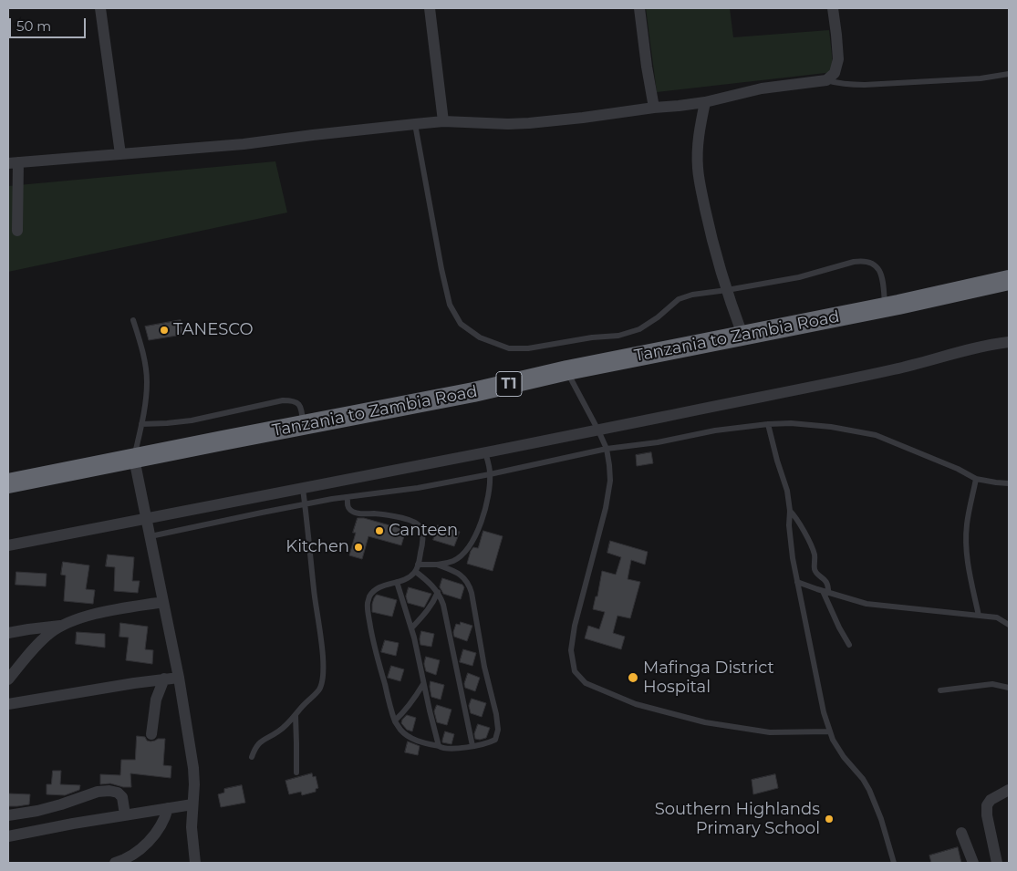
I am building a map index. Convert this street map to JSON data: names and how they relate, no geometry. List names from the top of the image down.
{
  "streets": {
    "highway": ["Tanzania to Zambia Road", "T1"]
  },
  "places": [
    "TANESCO",
    "Canteen",
    "Kitchen",
    "Mafinga District Hospital",
    "Southern Highlands Primary School"
  ],
  "scale_bar": "50 m"
}
